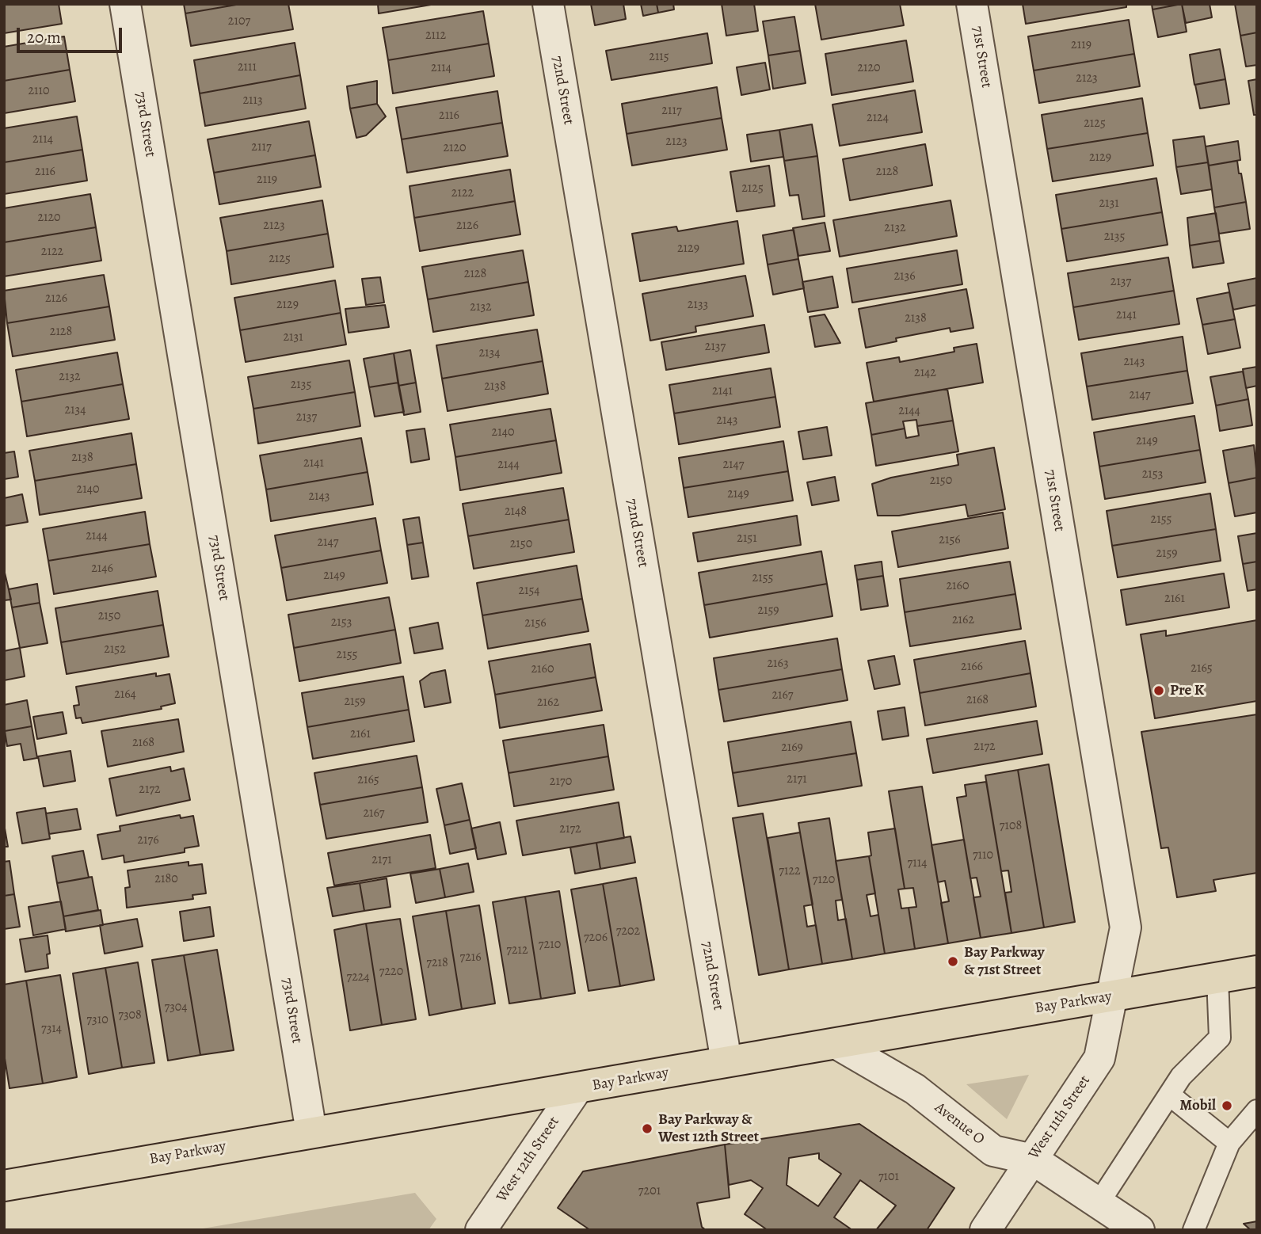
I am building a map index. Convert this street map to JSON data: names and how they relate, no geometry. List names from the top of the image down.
{
  "streets": {
    "main road": ["Bay Parkway"],
    "street": [
      "71st Street",
      "72nd Street",
      "73rd Street",
      "West 11th Street",
      "Avenue O",
      "West 12th Street"
    ]
  },
  "crossings": [
    ["71st Street", "Bay Parkway"],
    ["71st Street", "West 11th Street"],
    ["72nd Street", "Bay Parkway"],
    ["73rd Street", "Bay Parkway"],
    ["Bay Parkway", "West 11th Street"],
    ["Bay Parkway", "Avenue O"],
    ["Bay Parkway", "West 12th Street"],
    ["West 11th Street", "Avenue O"]
  ],
  "places": [
    "Pre K",
    "Bay Parkway & 71st Street",
    "Mobil",
    "Bay Parkway & West 12th Street"
  ],
  "house_numbers": [
    "2107",
    "2112",
    "2119",
    "2115",
    "2111",
    "2114",
    "2120",
    "2123",
    "2110",
    "2113",
    "2117",
    "2116",
    "2124",
    "2125",
    "2114",
    "2123",
    "2117",
    "2120",
    "2129",
    "2116",
    "2128",
    "2119",
    "2125",
    "2122",
    "2131",
    "2120",
    "2123",
    "2126",
    "2132",
    "2135",
    "2129",
    "2122",
    "2125",
    "2128",
    "2136",
    "2137",
    "2126",
    "2129",
    "2133",
    "2132",
    "2141",
    "2138",
    "2128",
    "2131",
    "2137",
    "2134",
    "2143",
    "2142",
    "2132",
    "2135",
    "2138",
    "2141",
    "2147",
    "2134",
    "2144",
    "2137",
    "2143",
    "2140",
    "2149",
    "2138",
    "2141",
    "2144",
    "2147",
    "2153",
    "2150",
    "2140",
    "2149",
    "2143",
    "2148",
    "2155",
    "2144",
    "2151",
    "2156",
    "2147",
    "2150",
    "2159",
    "2146",
    "2149",
    "2155",
    "2160",
    "2154",
    "2161",
    "2159",
    "2150",
    "2162",
    "2153",
    "2156",
    "2152",
    "2155",
    "2163",
    "2166",
    "2165",
    "2160",
    "2164",
    "2167",
    "2168",
    "2159",
    "2162",
    "2161",
    "2168",
    "2172",
    "2169",
    "2171",
    "2165",
    "2170",
    "2172",
    "2167",
    "7108",
    "2172",
    "2176",
    "7110",
    "2171",
    "7114",
    "7122",
    "2180",
    "7120",
    "7202",
    "7206",
    "7210",
    "7212",
    "7216",
    "7218",
    "7220",
    "7224",
    "7304",
    "7308",
    "7310",
    "7314",
    "7101",
    "7201"
  ],
  "scale_bar": "20 m"
}
